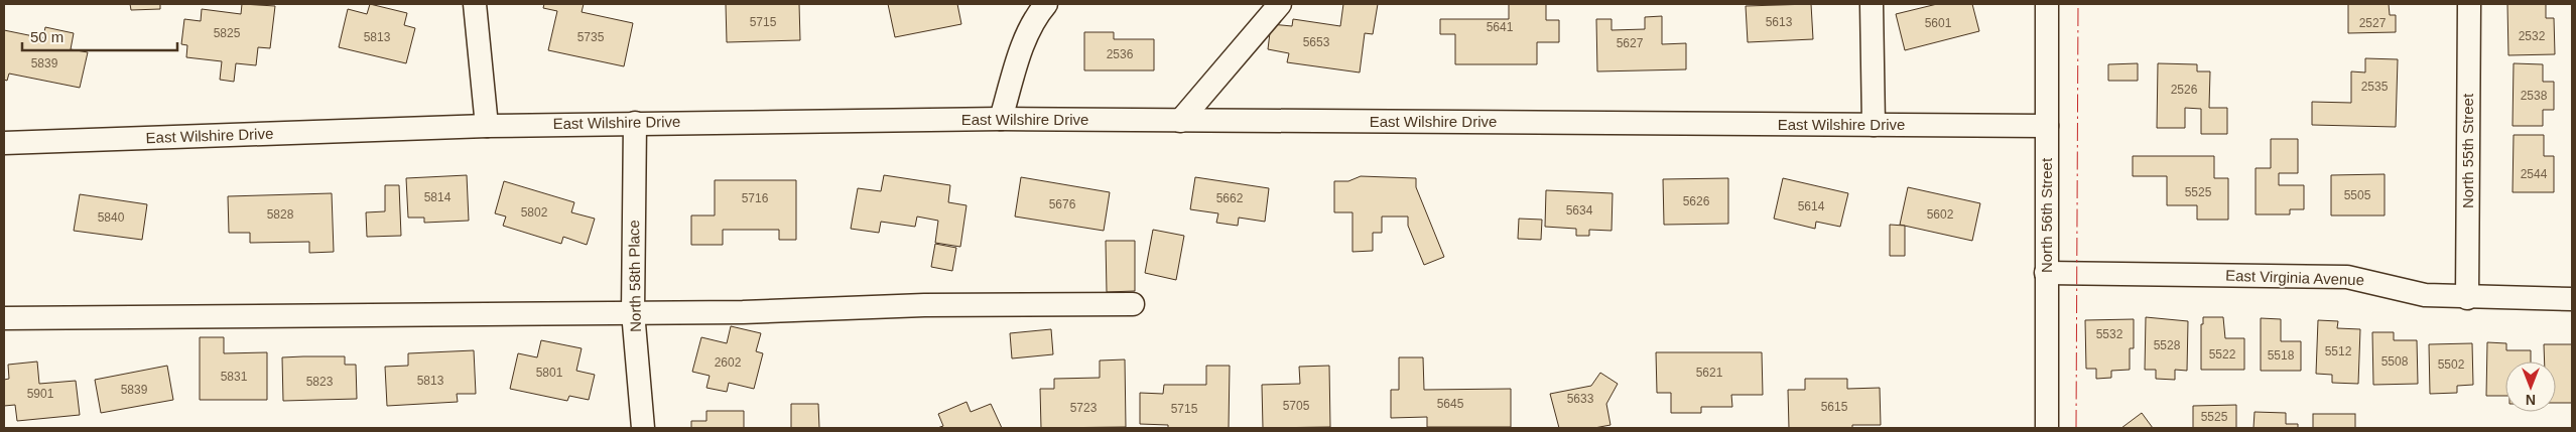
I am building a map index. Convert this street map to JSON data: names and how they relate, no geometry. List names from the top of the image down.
{
  "streets": {
    "street": [
      "East Wilshire Drive",
      "North 55th Street",
      "North 56th Street",
      "North 58th Place",
      "East Virginia Avenue"
    ]
  },
  "crossings": [
    ["East Wilshire Drive", "North 56th Street"],
    ["East Wilshire Drive", "North 58th Place"],
    ["North 55th Street", "East Virginia Avenue"],
    ["North 56th Street", "East Virginia Avenue"]
  ],
  "house_numbers": [
    "5715",
    "5613",
    "5601",
    "2527",
    "5641",
    "5825",
    "2532",
    "5813",
    "5735",
    "5653",
    "5627",
    "2536",
    "5839",
    "2535",
    "2526",
    "2538",
    "2544",
    "5525",
    "5505",
    "5814",
    "5716",
    "5662",
    "5626",
    "5676",
    "5614",
    "5634",
    "5802",
    "5828",
    "5602",
    "5840",
    "5532",
    "5528",
    "5512",
    "5522",
    "5518",
    "5508",
    "2602",
    "5502",
    "5801",
    "5621",
    "5831",
    "5813",
    "5823",
    "5839",
    "5901",
    "5633",
    "5645",
    "5705",
    "5615",
    "5723",
    "5715",
    "5525"
  ],
  "scale_bar": "50 m",
  "north": "bottom"
}
